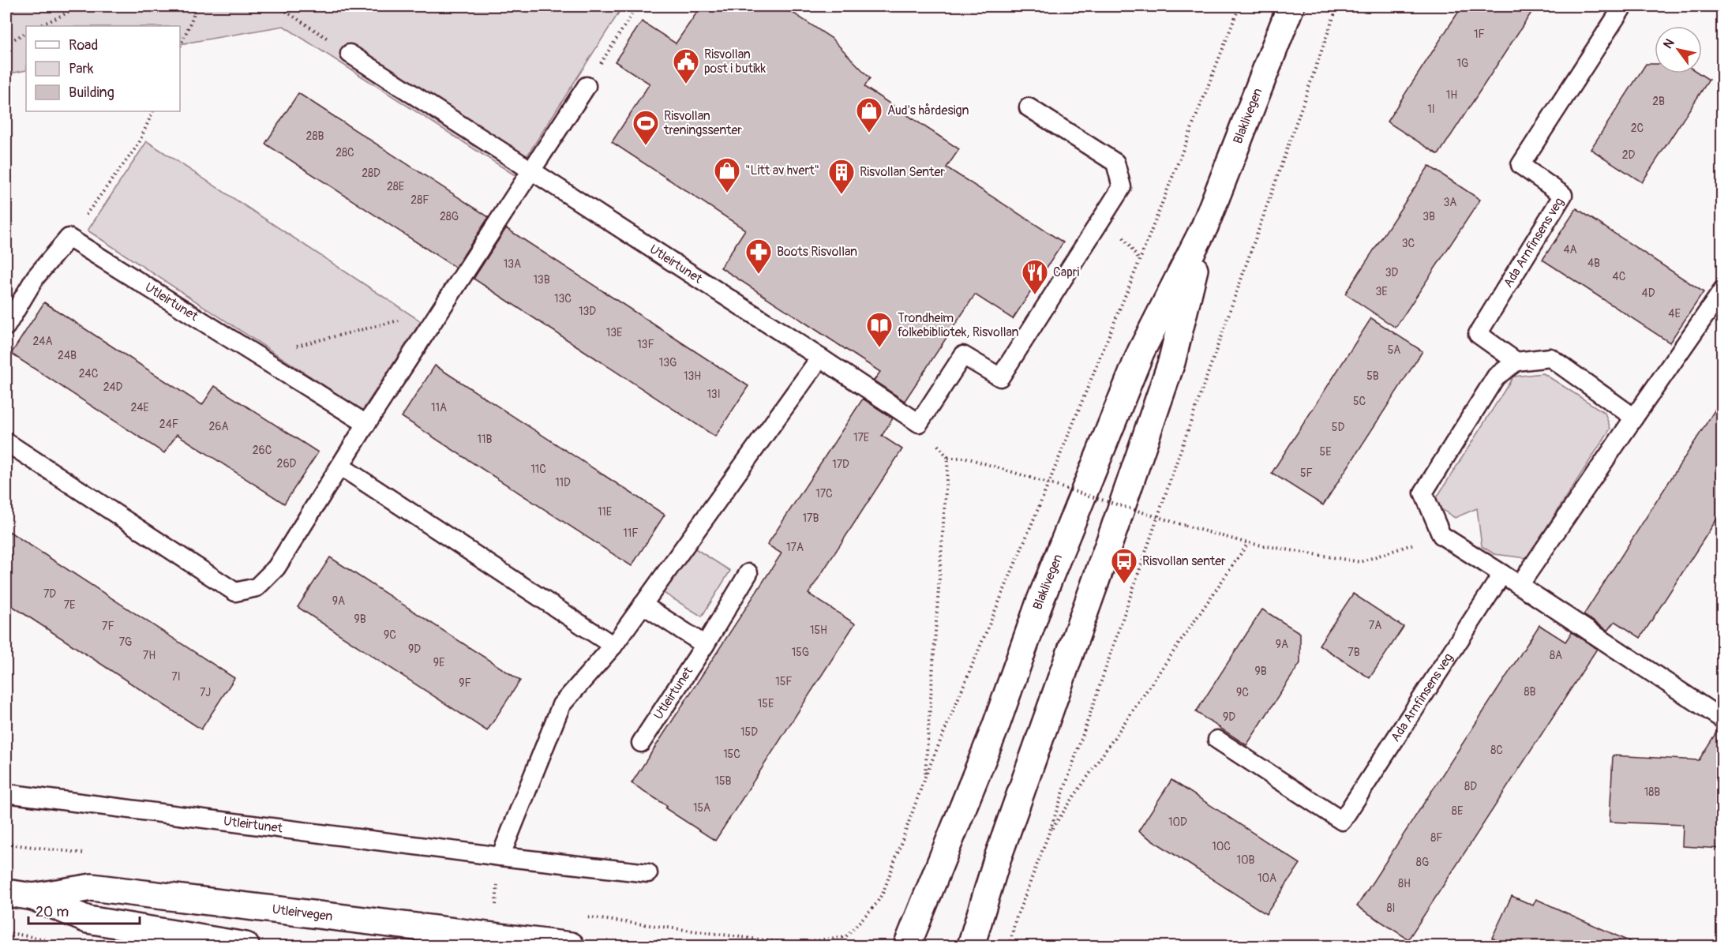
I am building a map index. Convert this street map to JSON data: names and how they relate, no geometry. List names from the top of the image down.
{
  "streets": {
    "main road": ["Blaklivegen", "Utleirvegen"],
    "lane": ["Ada Arnfinsens veg", "Utleirtunet"]
  },
  "places": {
    "public building": ["Risvollan post i butikk"],
    "shop": ["Aud's hårdesign", "\"Litt av hvert\""],
    "sports": ["Risvollan treningssenter"],
    "building": ["Risvollan Senter"],
    "pharmacy": ["Boots Risvollan"],
    "restaurant": ["Capri"],
    "library": ["Trondheim folkebibliotek, Risvollan"],
    "bus stop": ["Risvollan senter"]
  },
  "house_numbers": [
    "1F",
    "1G",
    "1H",
    "2B",
    "1I",
    "2C",
    "28B",
    "28C",
    "2D",
    "28D",
    "28E",
    "28F",
    "3A",
    "28G",
    "3B",
    "3C",
    "4A",
    "4B",
    "13A",
    "3D",
    "4C",
    "13B",
    "3E",
    "4D",
    "13C",
    "13D",
    "4E",
    "13E",
    "24A",
    "13F",
    "5A",
    "24B",
    "13G",
    "24C",
    "13H",
    "5B",
    "24D",
    "13I",
    "5C",
    "24E",
    "11A",
    "24F",
    "26A",
    "5D",
    "17E",
    "11B",
    "26C",
    "5E",
    "26D",
    "17D",
    "11C",
    "5F",
    "11D",
    "17C",
    "11E",
    "17B",
    "11F",
    "17A",
    "7D",
    "9A",
    "7E",
    "9B",
    "7A",
    "7F",
    "15H",
    "9C",
    "7G",
    "9A",
    "9D",
    "15G",
    "7B",
    "7H",
    "8A",
    "9E",
    "9B",
    "7I",
    "15F",
    "9F",
    "8B",
    "7J",
    "9C",
    "15E",
    "9D",
    "15D",
    "8C",
    "15C",
    "15B",
    "8D",
    "18B",
    "15A",
    "8E",
    "10D",
    "8F",
    "10C",
    "10B",
    "8G",
    "10A",
    "8H",
    "8I"
  ],
  "legend": ["Road", "Park", "Building"],
  "scale_bar": "20 m",
  "north": "top left"
}
